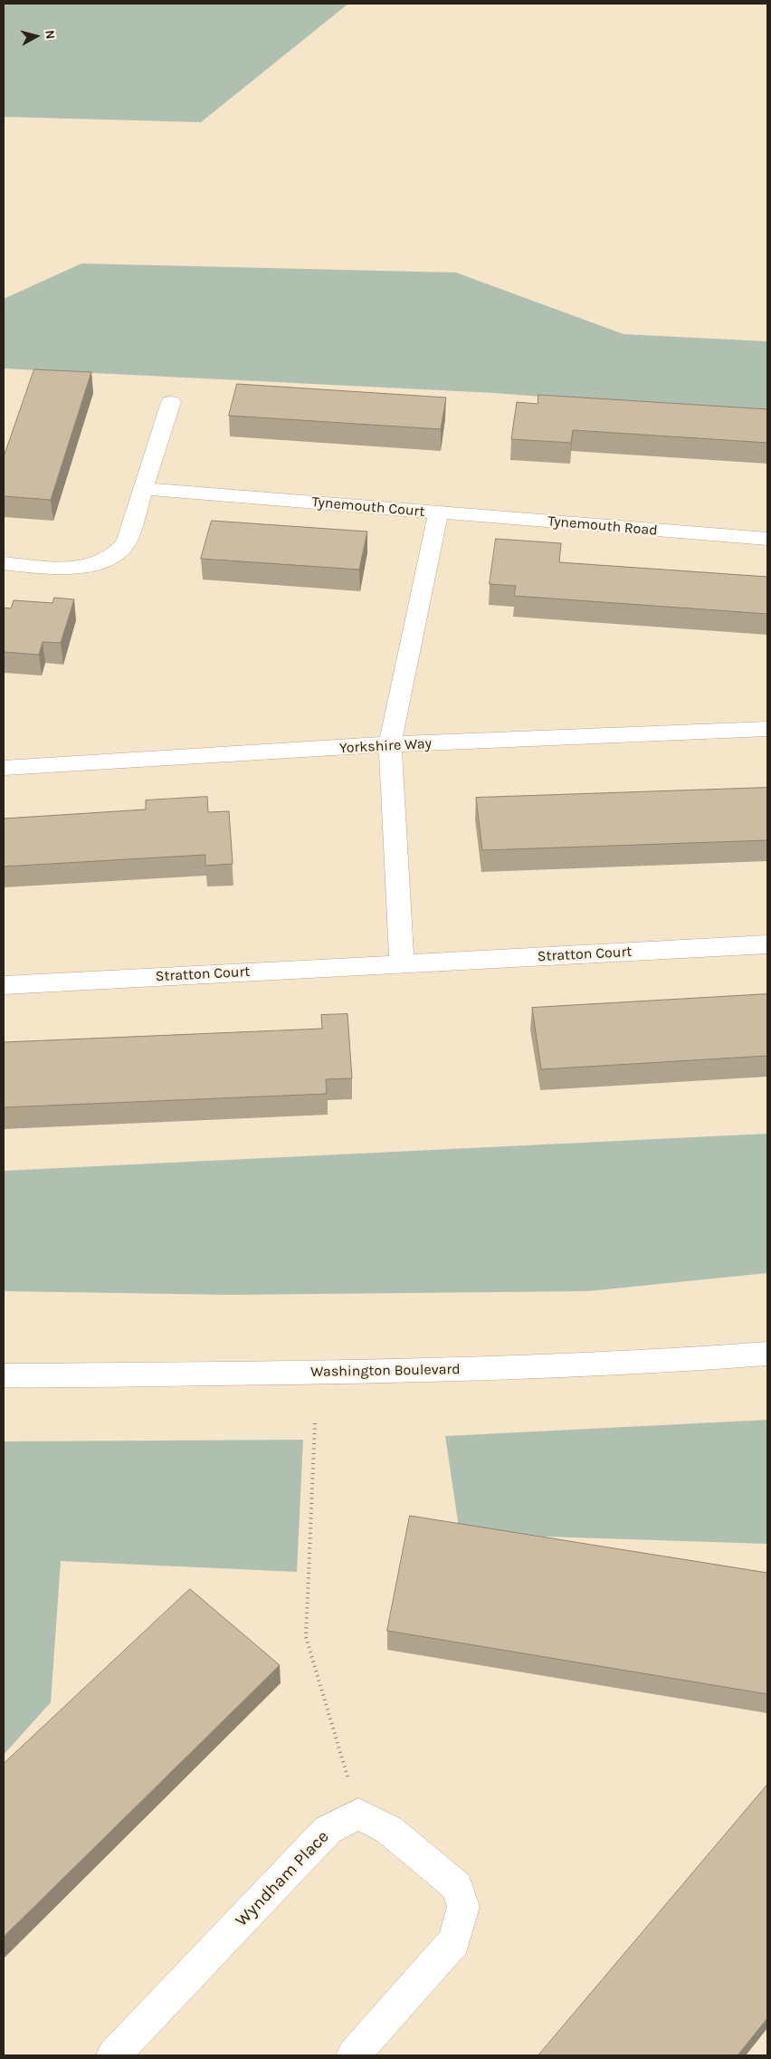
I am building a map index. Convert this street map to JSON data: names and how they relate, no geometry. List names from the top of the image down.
{
  "streets": {
    "street": [
      "Tynemouth Court",
      "Tynemouth Road",
      "Yorkshire Way",
      "Stratton Court",
      "Washington Boulevard",
      "Wyndham Place"
    ]
  },
  "crossings": [
    ["Tynemouth Court", "Tynemouth Road"],
    ["Tynemouth Court", "Yorkshire Way"]
  ],
  "north": "right"
}
